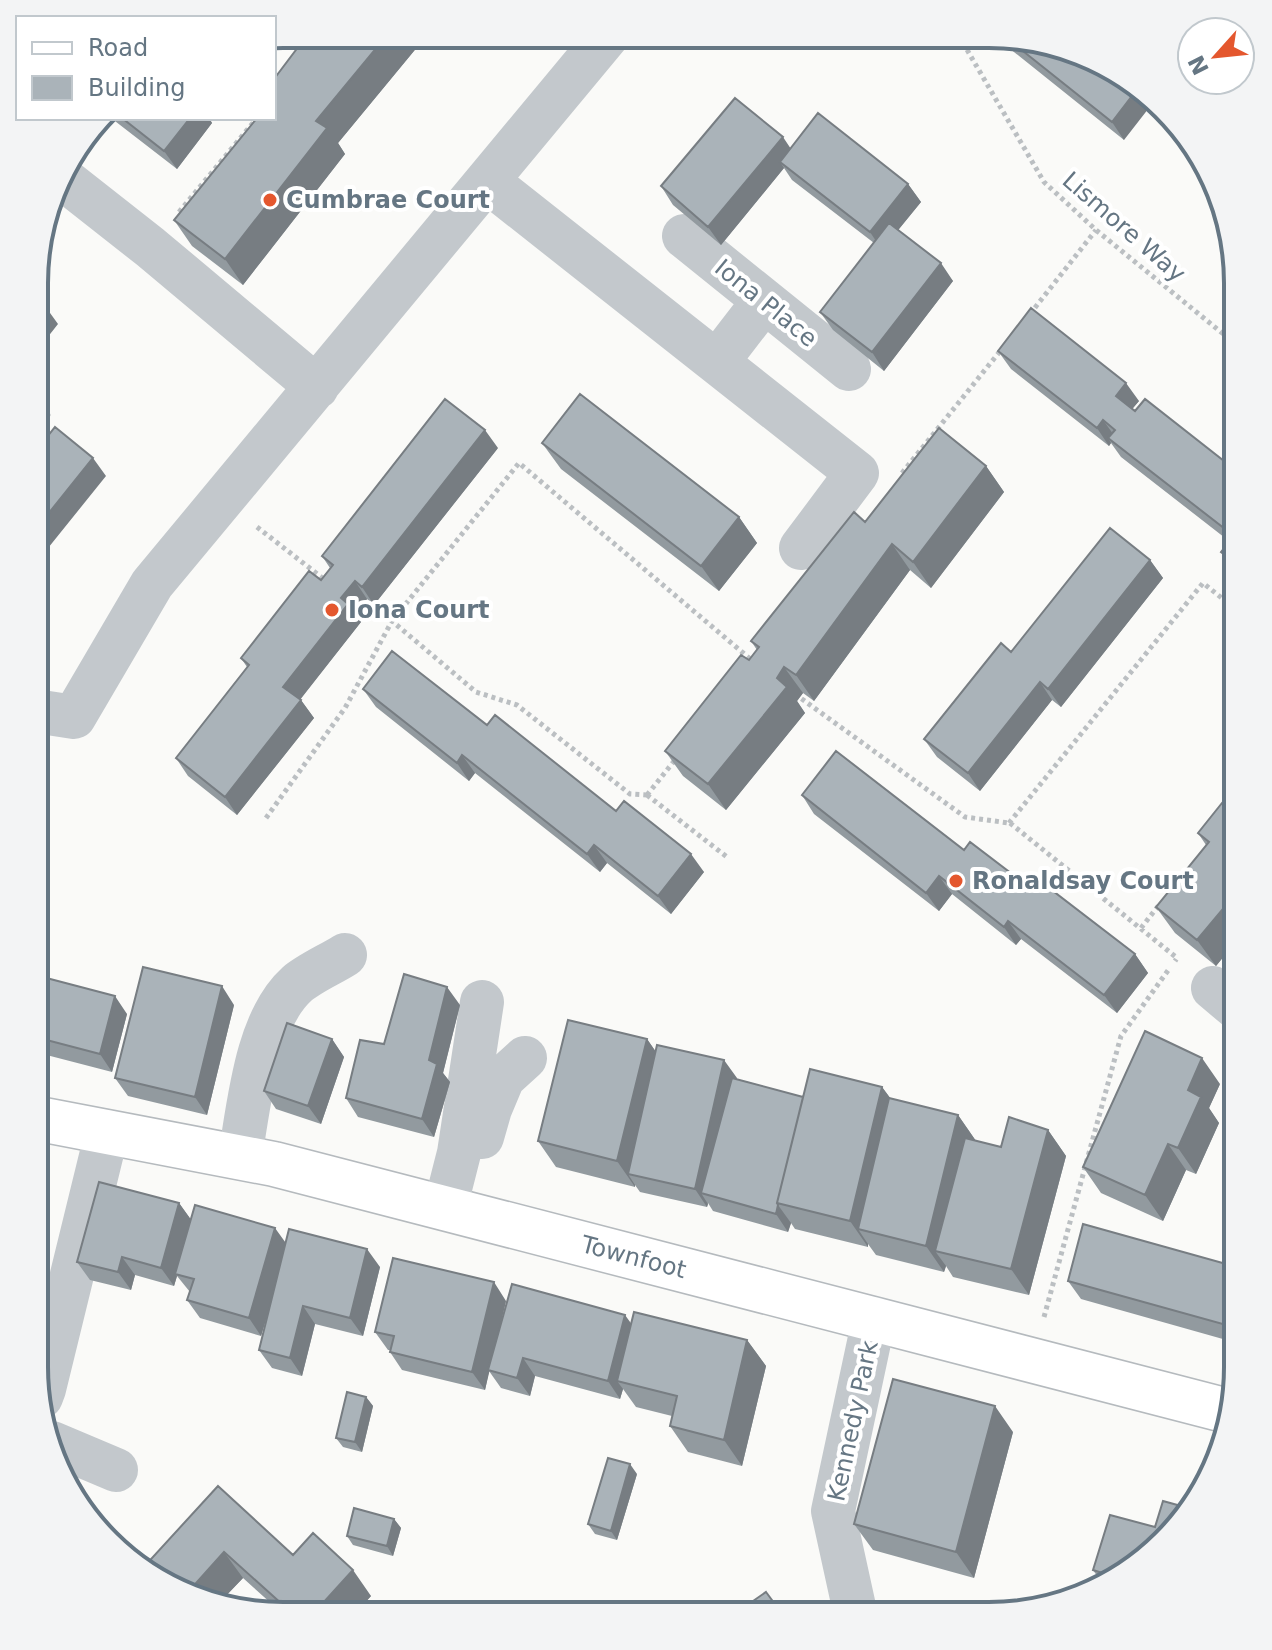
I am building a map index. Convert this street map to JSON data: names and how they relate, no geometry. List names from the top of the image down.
{
  "streets": {
    "main road": ["Townfoot"],
    "street": ["Iona Place", "Kennedy Park"],
    "path": ["Lismore Way"]
  },
  "crossings": [
    ["Townfoot", "Kennedy Park"]
  ],
  "places": ["Cumbrae Court", "Iona Court", "Ronaldsay Court"],
  "legend": ["Road", "Building"],
  "north": "bottom left"
}
